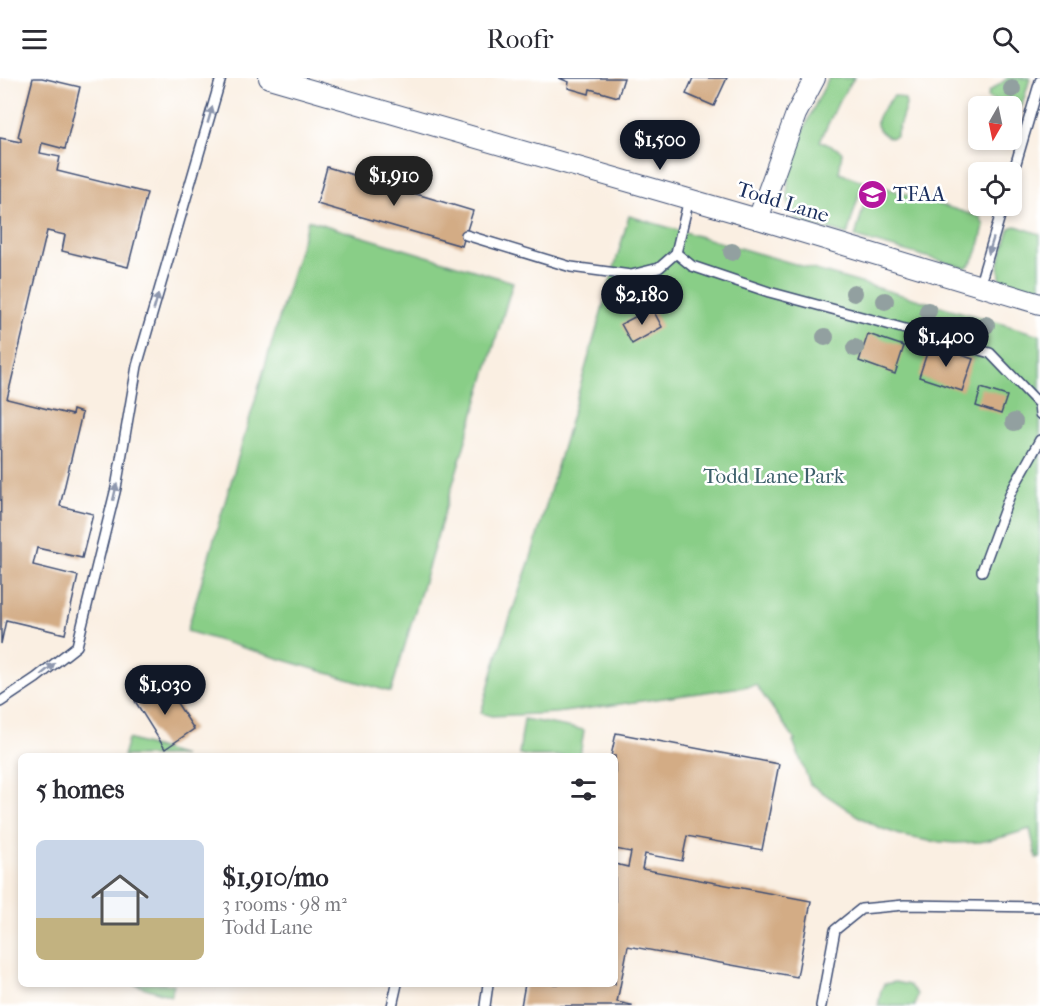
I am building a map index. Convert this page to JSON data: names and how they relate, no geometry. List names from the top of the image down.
{
  "streets": {
    "street": ["Todd Lane"]
  },
  "parks": ["Todd Lane Park"],
  "places": {
    "school or university": ["TFAA"]
  },
  "north": "bottom",
  "page": {
    "header": "Roofr",
    "price": [
      "$1,500",
      "$1,910",
      "$2,180",
      "$1,400",
      "$1,030"
    ],
    "heading": "5 homes",
    "list": [
      {
        "name": "$1,910/mo",
        "note": "3 rooms · 98 m² · Todd Lane"
      }
    ]
  }
}
